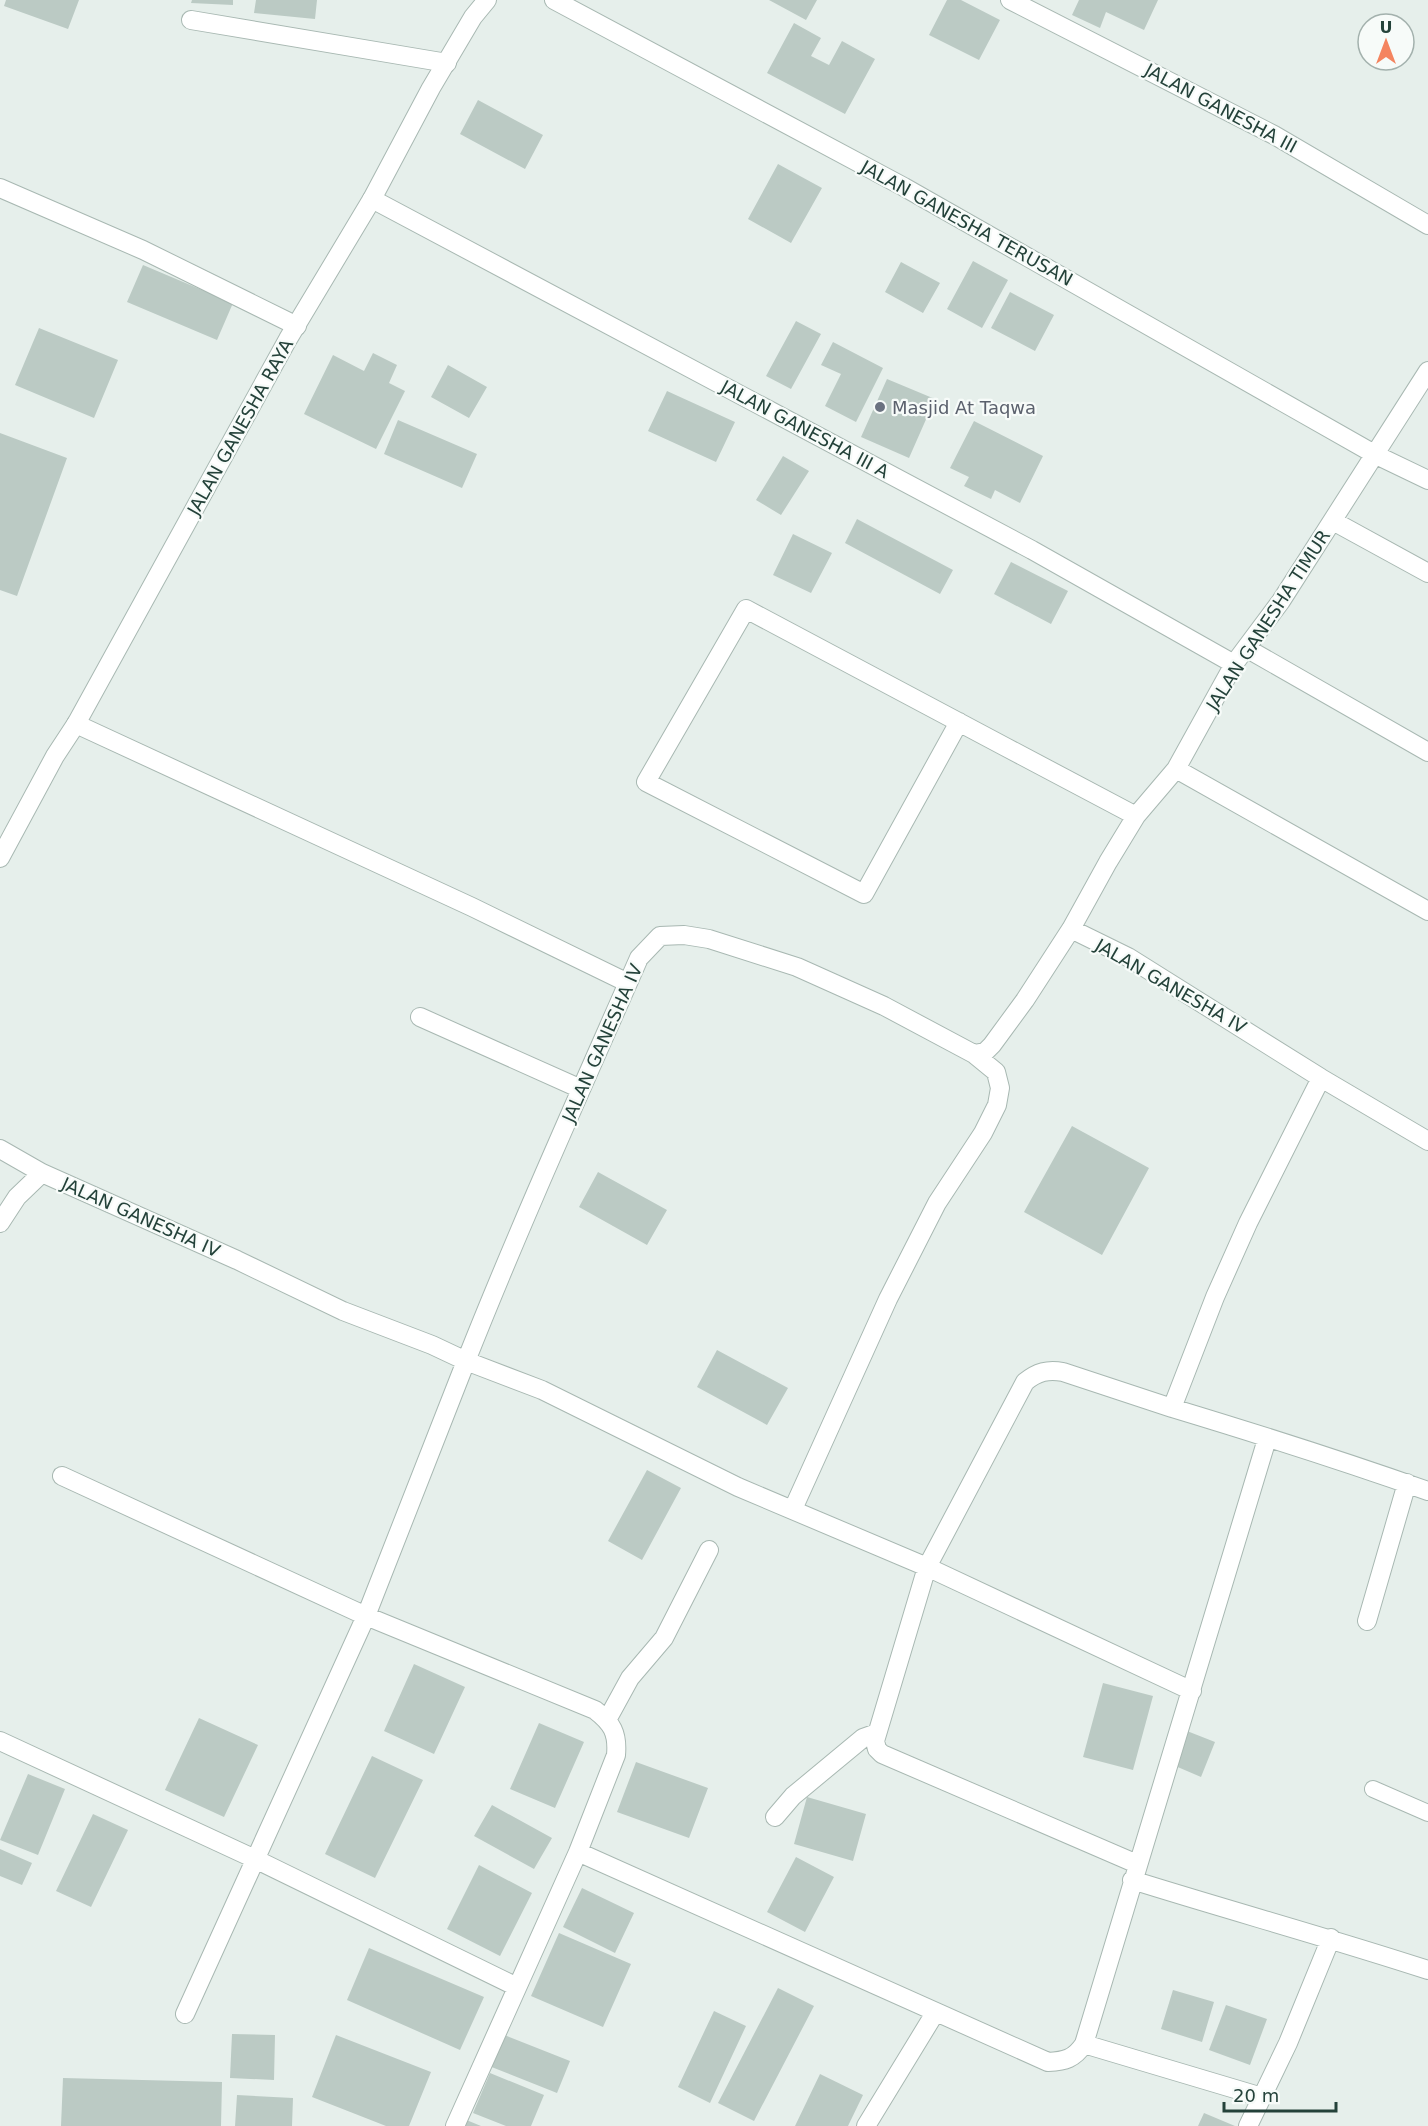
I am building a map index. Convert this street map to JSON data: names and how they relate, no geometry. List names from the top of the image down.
{
  "streets": {
    "street": [
      "JALAN GANESHA III",
      "JALAN GANESHA TERUSAN",
      "JALAN GANESHA RAYA",
      "JALAN GANESHA III A",
      "JALAN GANESHA TIMUR",
      "JALAN GANESHA IV"
    ]
  },
  "crossings": [
    ["JALAN GANESHA TERUSAN", "JALAN GANESHA TIMUR"],
    ["JALAN GANESHA RAYA", "JALAN GANESHA III A"],
    ["JALAN GANESHA III A", "JALAN GANESHA TIMUR"],
    ["JALAN GANESHA TIMUR", "JALAN GANESHA IV"]
  ],
  "places": ["Masjid At Taqwa"],
  "scale_bar": "20 m",
  "north": "top"
}
